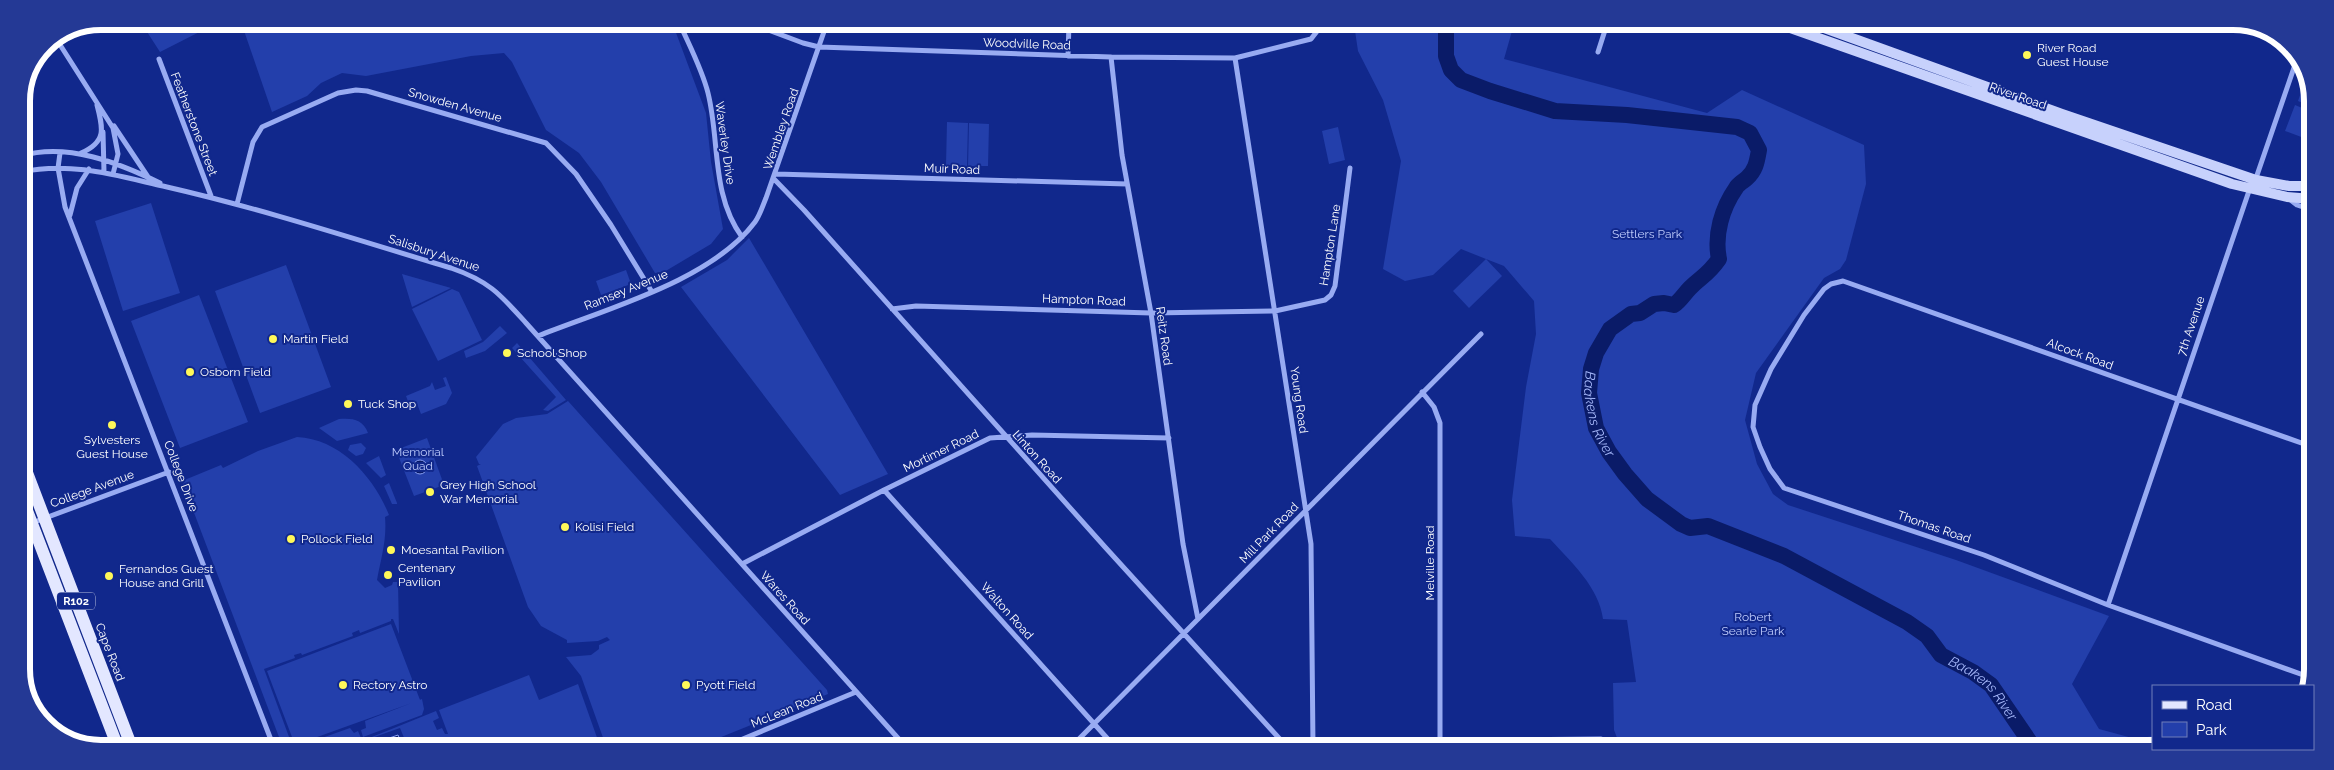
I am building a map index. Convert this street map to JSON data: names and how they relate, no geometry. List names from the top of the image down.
{
  "streets": {
    "main road": ["River Road", "R102", "Cape Road"],
    "street": [
      "Woodville Road",
      "Snowden Avenue",
      "Featherstone Street",
      "Wembley Road",
      "Waverley Drive",
      "Muir Road",
      "Hampton Lane",
      "Salisbury Avenue",
      "Ramsey Avenue",
      "Hampton Road",
      "7th Avenue",
      "Reitz Road",
      "Alcock Road",
      "Young Road",
      "Mortimer Road",
      "Linton Road",
      "College Drive",
      "College Avenue",
      "Thomas Road",
      "Mill Park Road",
      "Melville Road",
      "Wares Road",
      "Walton Road",
      "McLean Road"
    ]
  },
  "crossings": [
    ["Woodville Road", "Wembley Road"],
    ["Woodville Road", "Reitz Road"],
    ["Woodville Road", "Young Road"],
    ["River Road", "7th Avenue"],
    ["Snowden Avenue", "Salisbury Avenue"],
    ["Snowden Avenue", "Ramsey Avenue"],
    ["Featherstone Street", "Salisbury Avenue"],
    ["Wembley Road", "Waverley Drive"],
    ["Wembley Road", "Muir Road"],
    ["Wembley Road", "Ramsey Avenue"],
    ["Wembley Road", "Linton Road"],
    ["Waverley Drive", "Ramsey Avenue"],
    ["Muir Road", "Reitz Road"],
    ["Muir Road", "Linton Road"],
    ["Hampton Lane", "Hampton Road"],
    ["Hampton Lane", "Young Road"],
    ["Salisbury Avenue", "Ramsey Avenue"],
    ["Salisbury Avenue", "College Drive"],
    ["Salisbury Avenue", "Wares Road"],
    ["Hampton Road", "Reitz Road"],
    ["Hampton Road", "Young Road"],
    ["Hampton Road", "Linton Road"],
    ["7th Avenue", "Alcock Road"],
    ["7th Avenue", "Thomas Road"],
    ["Reitz Road", "Mortimer Road"],
    ["Reitz Road", "Mill Park Road"],
    ["Alcock Road", "Thomas Road"],
    ["Young Road", "Mill Park Road"],
    ["Mortimer Road", "Linton Road"],
    ["Mortimer Road", "Wares Road"],
    ["Mortimer Road", "Walton Road"],
    ["Linton Road", "Mill Park Road"],
    ["College Drive", "College Avenue"],
    ["College Avenue", "Cape Road"],
    ["Mill Park Road", "Melville Road"],
    ["Mill Park Road", "Walton Road"],
    ["Wares Road", "McLean Road"]
  ],
  "water": ["Baakens River"],
  "parks": ["Settlers Park", "Memorial Quad", "Robert Searle Park"],
  "places": [
    "River Road Guest House",
    "Martin Field",
    "School Shop",
    "Osborn Field",
    "Tuck Shop",
    "Sylvesters Guest House",
    "Grey High School War Memorial",
    "Kolisi Field",
    "Pollock Field",
    "Moesantal Pavilion",
    "Centenary Pavilion",
    "Fernandos Guest House and Grill",
    "Rectory Astro",
    "Pyott Field"
  ],
  "legend": ["Road", "Park"]
}
